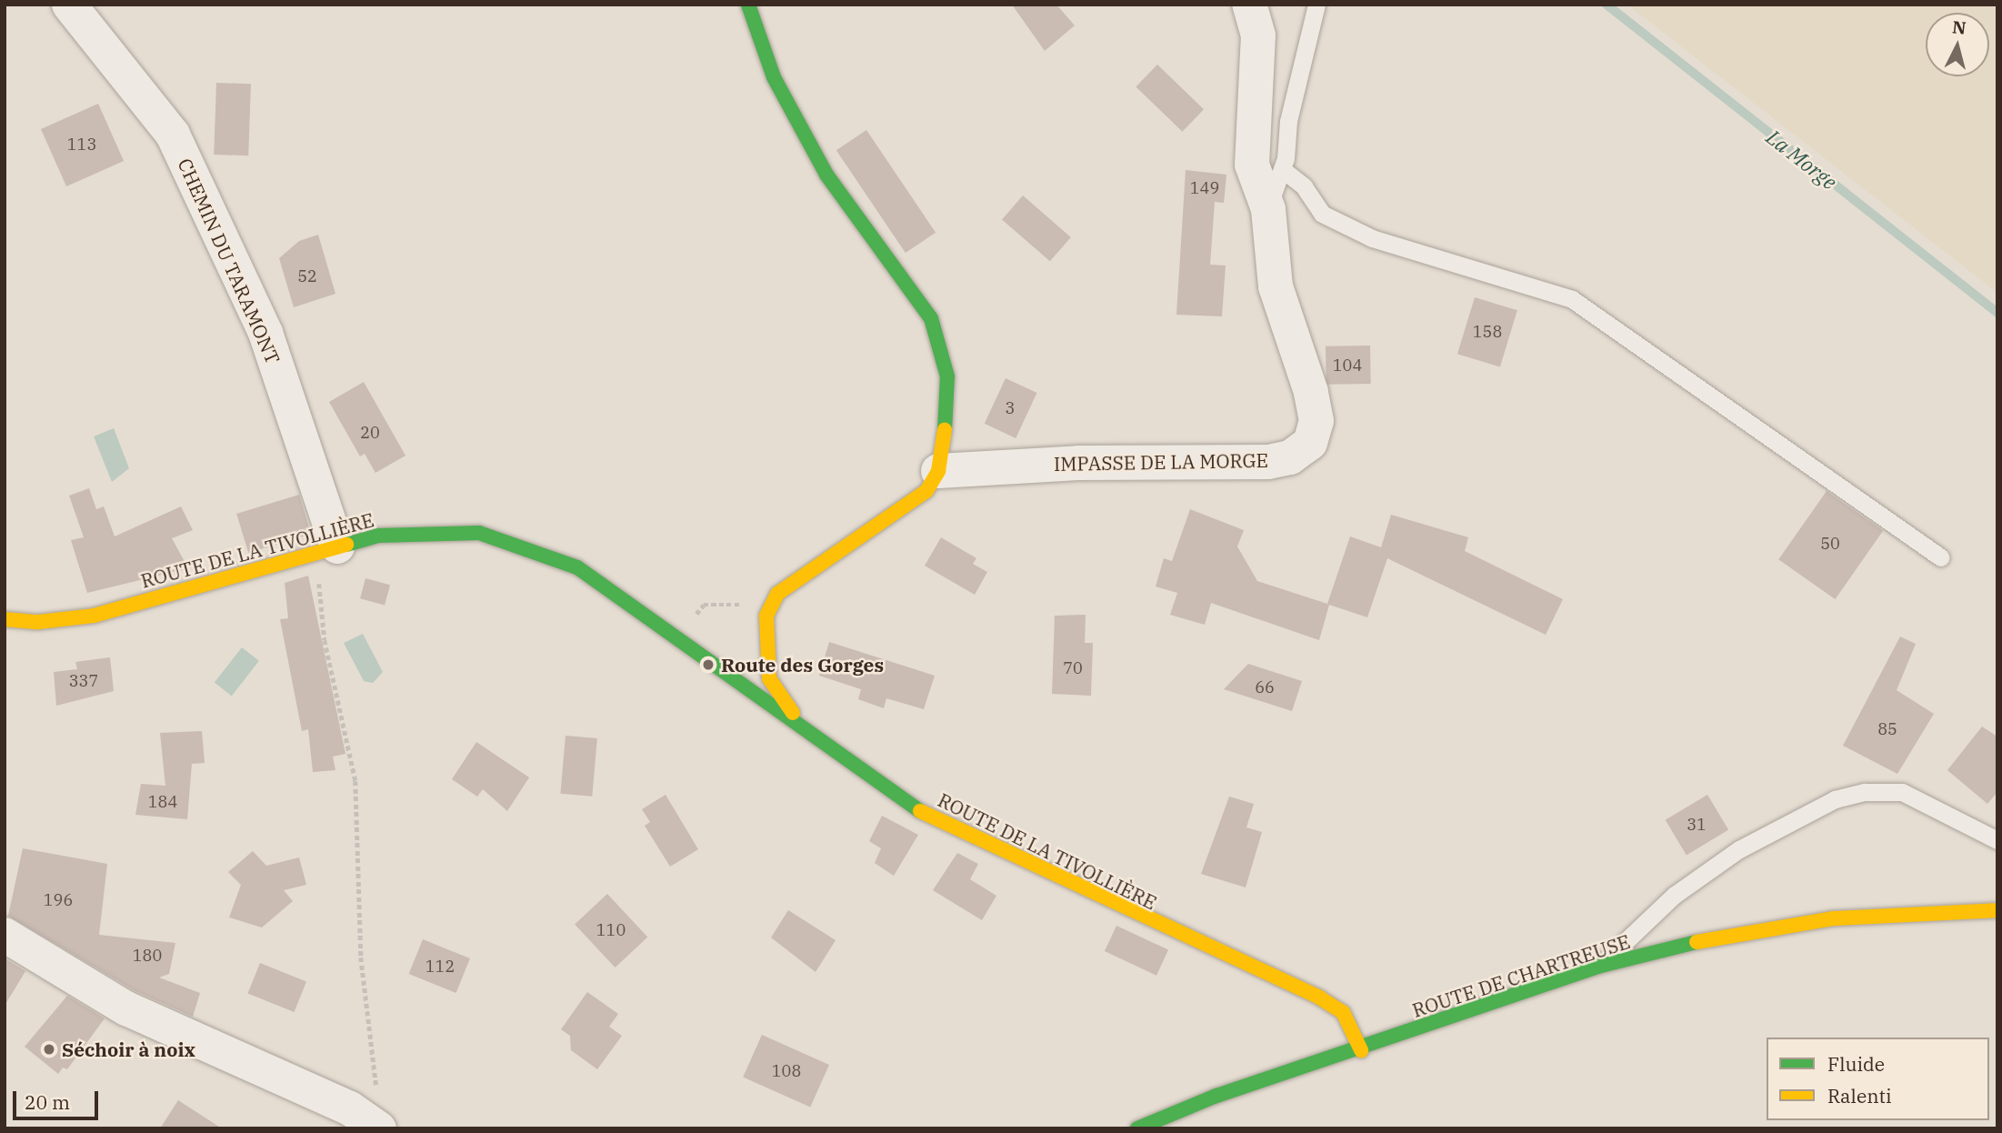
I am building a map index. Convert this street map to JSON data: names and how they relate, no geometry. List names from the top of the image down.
{
  "streets": {
    "street": [
      "CHEMIN DU TARAMONT",
      "IMPASSE DE LA MORGE",
      "ROUTE DE LA TIVOLLIÈRE",
      "ROUTE DE CHARTREUSE"
    ]
  },
  "crossings": [
    ["CHEMIN DU TARAMONT", "ROUTE DE LA TIVOLLIÈRE"],
    ["ROUTE DE LA TIVOLLIÈRE", "ROUTE DE CHARTREUSE"]
  ],
  "water": ["La Morge"],
  "places": ["Route des Gorges", "Séchoir à noix"],
  "house_numbers": [
    "113",
    "149",
    "52",
    "158",
    "104",
    "3",
    "20",
    "50",
    "70",
    "337",
    "66",
    "85",
    "184",
    "31",
    "196",
    "110",
    "180",
    "112",
    "108"
  ],
  "legend": ["Fluide", "Ralenti"],
  "scale_bar": "20 m",
  "north": "top"
}
